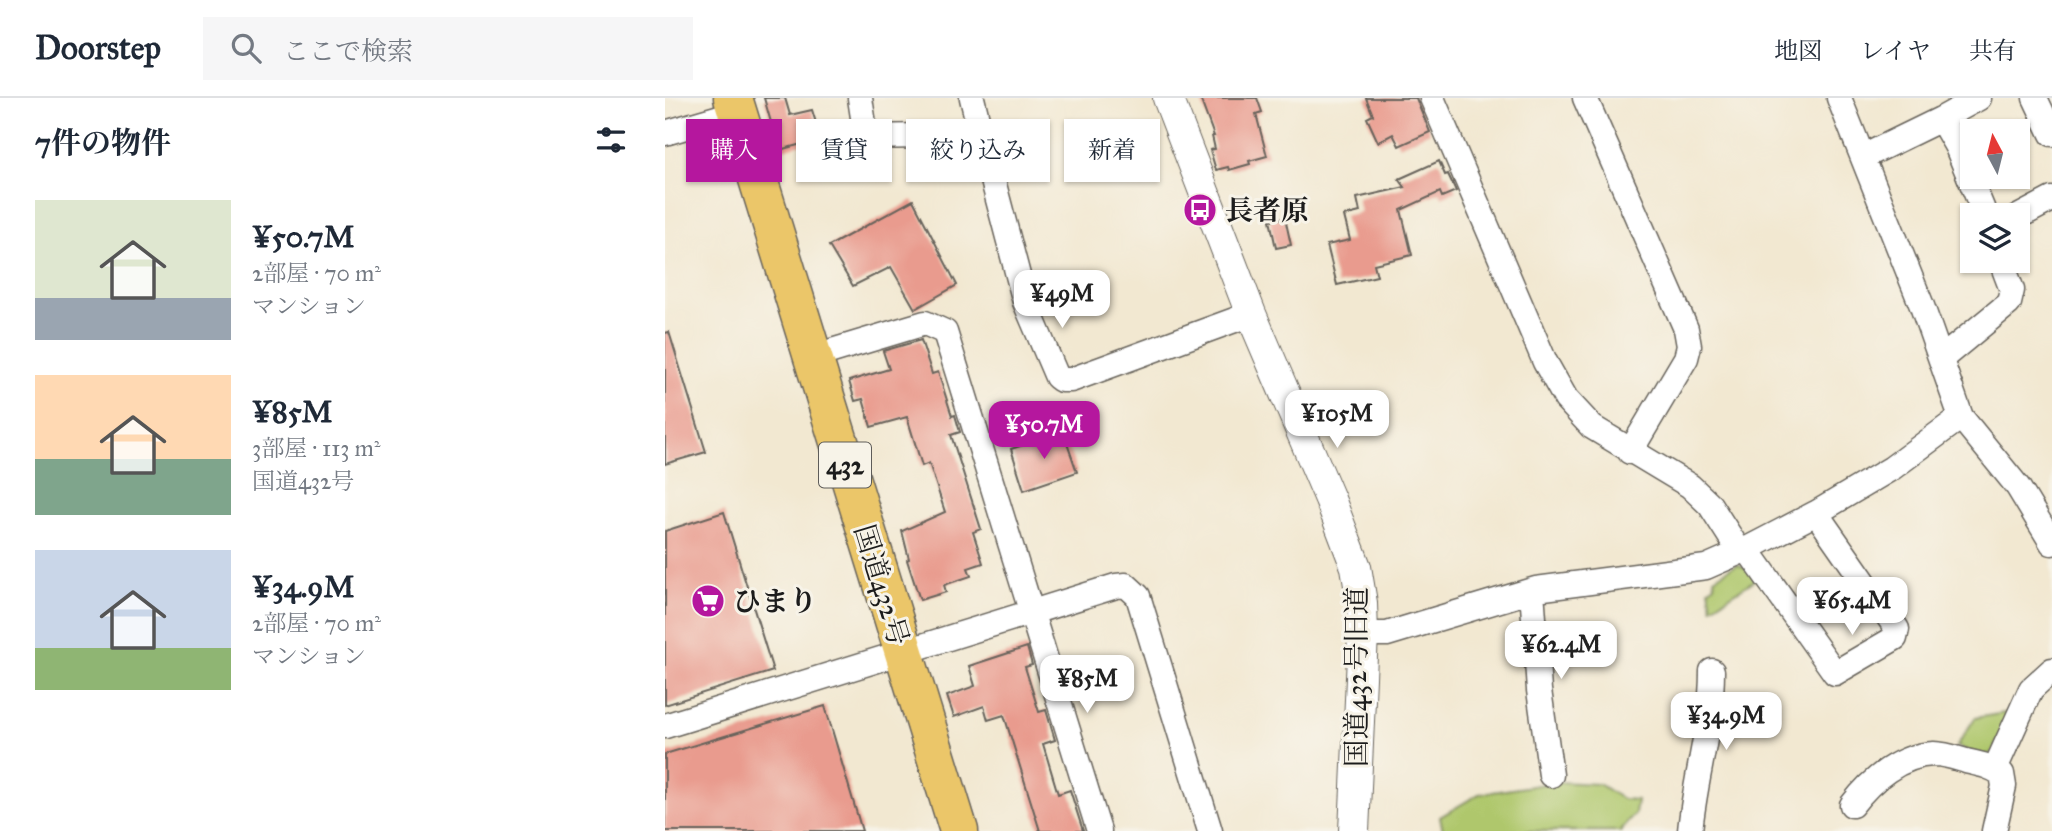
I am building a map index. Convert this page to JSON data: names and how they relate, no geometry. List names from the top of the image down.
{
  "streets": {
    "highway": ["432", "国道432号"],
    "street": ["国道432号旧道"]
  },
  "places": {
    "bus stop": ["長者原"],
    "supermarket": ["ひまり"]
  },
  "north": "top",
  "page": {
    "header": "Doorstep",
    "search": "ここで検索",
    "nav": ["地図", "レイヤ", "共有"],
    "heading": "7件の物件",
    "chip": [
      "購入",
      "賃貸",
      "絞り込み",
      "新着"
    ],
    "list": [
      {
        "name": "¥50.7M",
        "note": "2部屋 · 70 m² · マンション"
      },
      {
        "name": "¥85M",
        "note": "3部屋 · 113 m² · 国道432号"
      },
      {
        "name": "¥34.9M",
        "note": "2部屋 · 70 m² · マンション"
      }
    ],
    "price": [
      "¥49M",
      "¥105M",
      "¥50.7M",
      "¥65.4M",
      "¥62.4M",
      "¥85M",
      "¥34.9M"
    ]
  }
}
